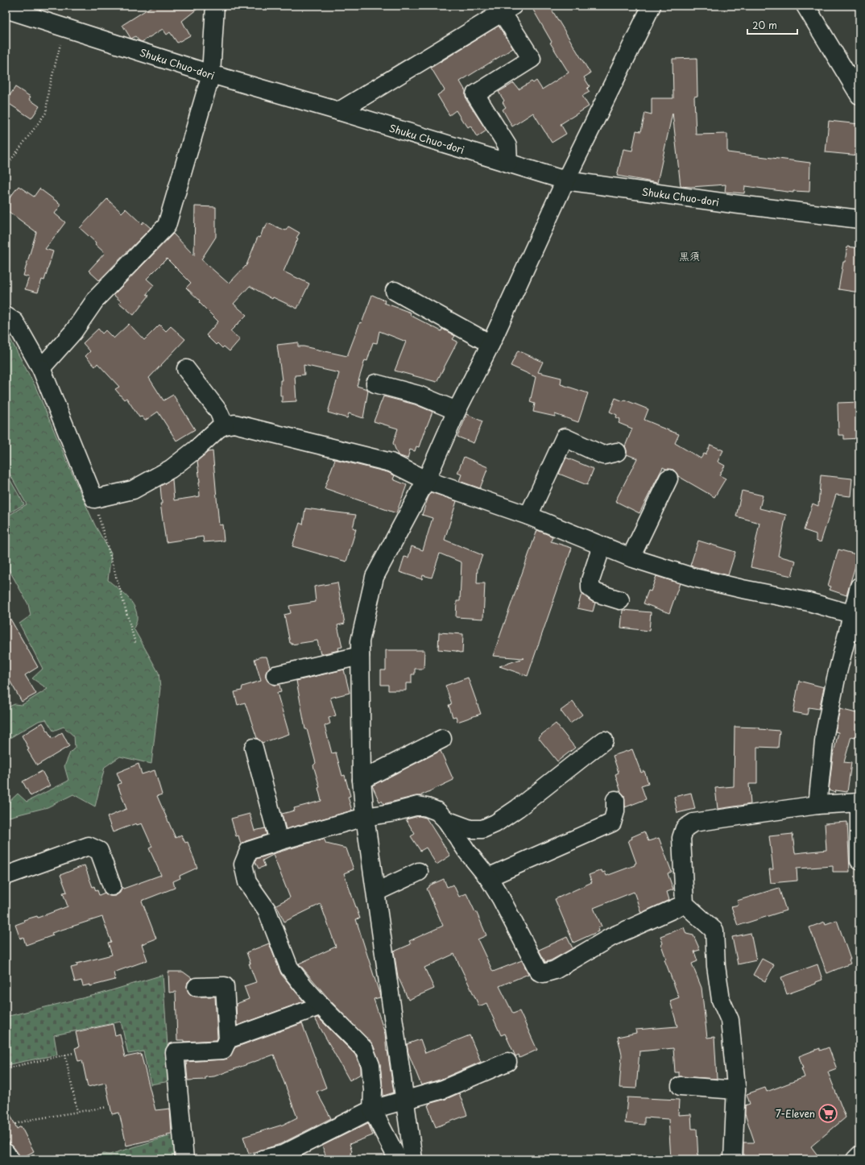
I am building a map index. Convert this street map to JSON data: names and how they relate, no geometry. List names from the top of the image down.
{
  "streets": {
    "street": ["Shuku Chuo-dori"]
  },
  "districts": ["黒須"],
  "places": {
    "supermarket": ["7-Eleven"]
  },
  "scale_bar": "20 m"
}
